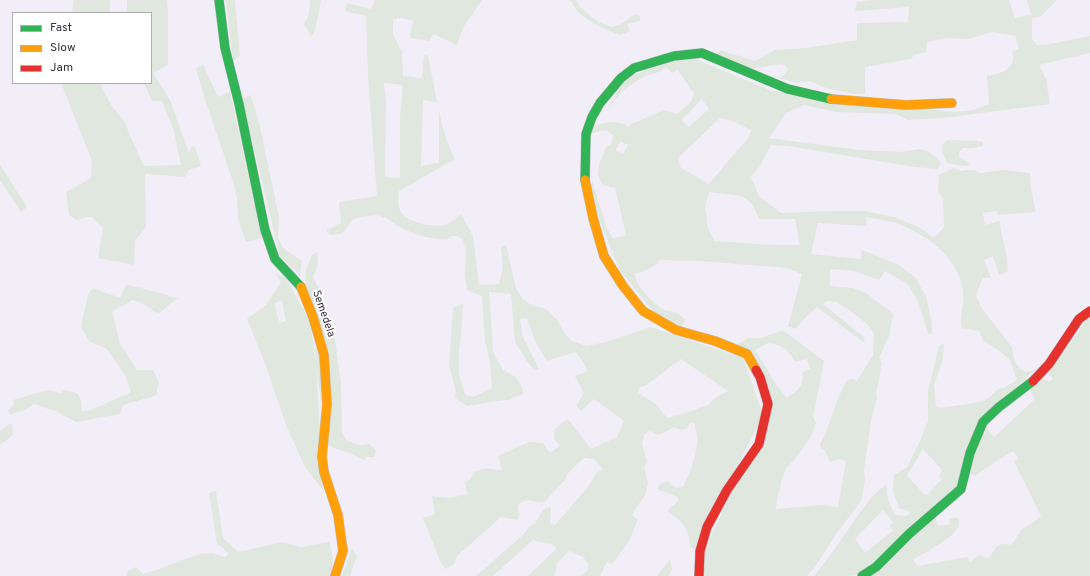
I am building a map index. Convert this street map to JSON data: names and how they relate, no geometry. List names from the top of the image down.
{
  "streets": {
    "street": ["Semedela"]
  },
  "legend": ["Fast", "Slow", "Jam"]
}
